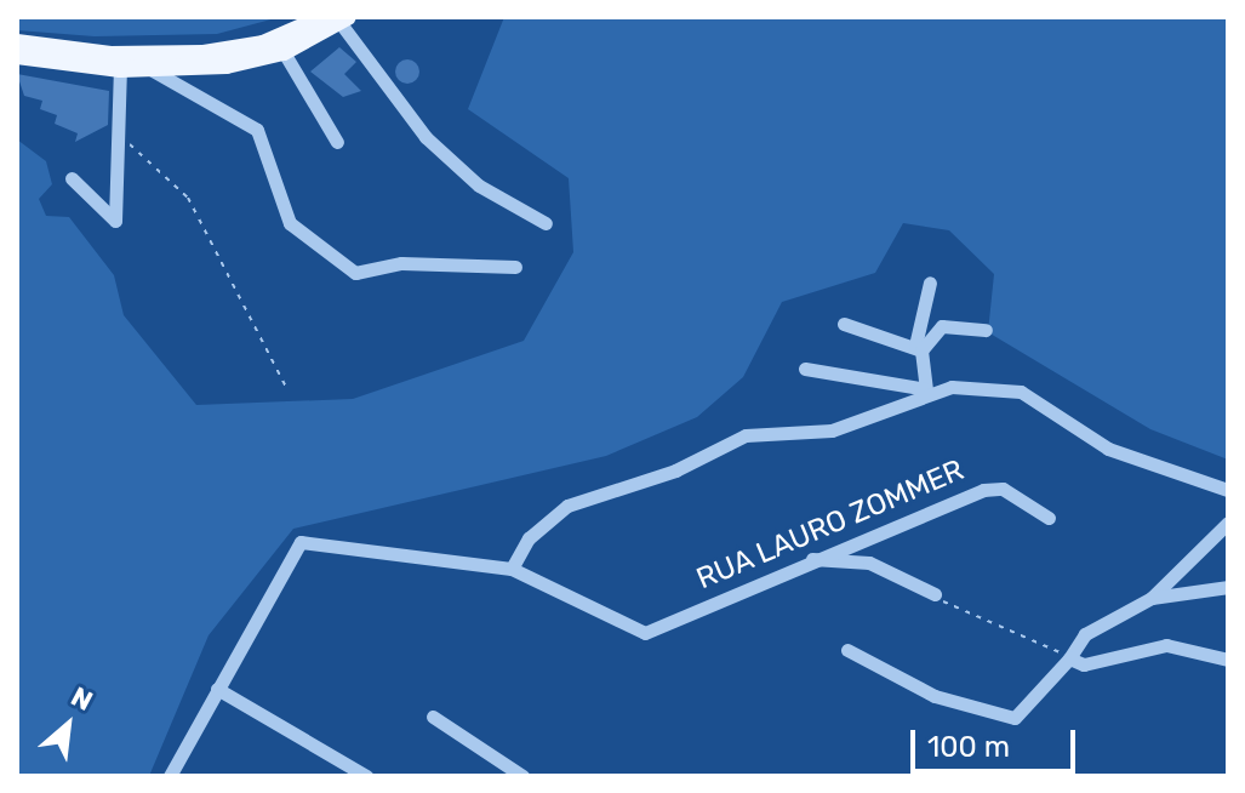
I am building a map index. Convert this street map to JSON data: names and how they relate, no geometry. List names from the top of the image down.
{
  "streets": {
    "street": ["RUA LAURO ZOMMER"]
  },
  "scale_bar": "100 m",
  "north": "top right"
}
